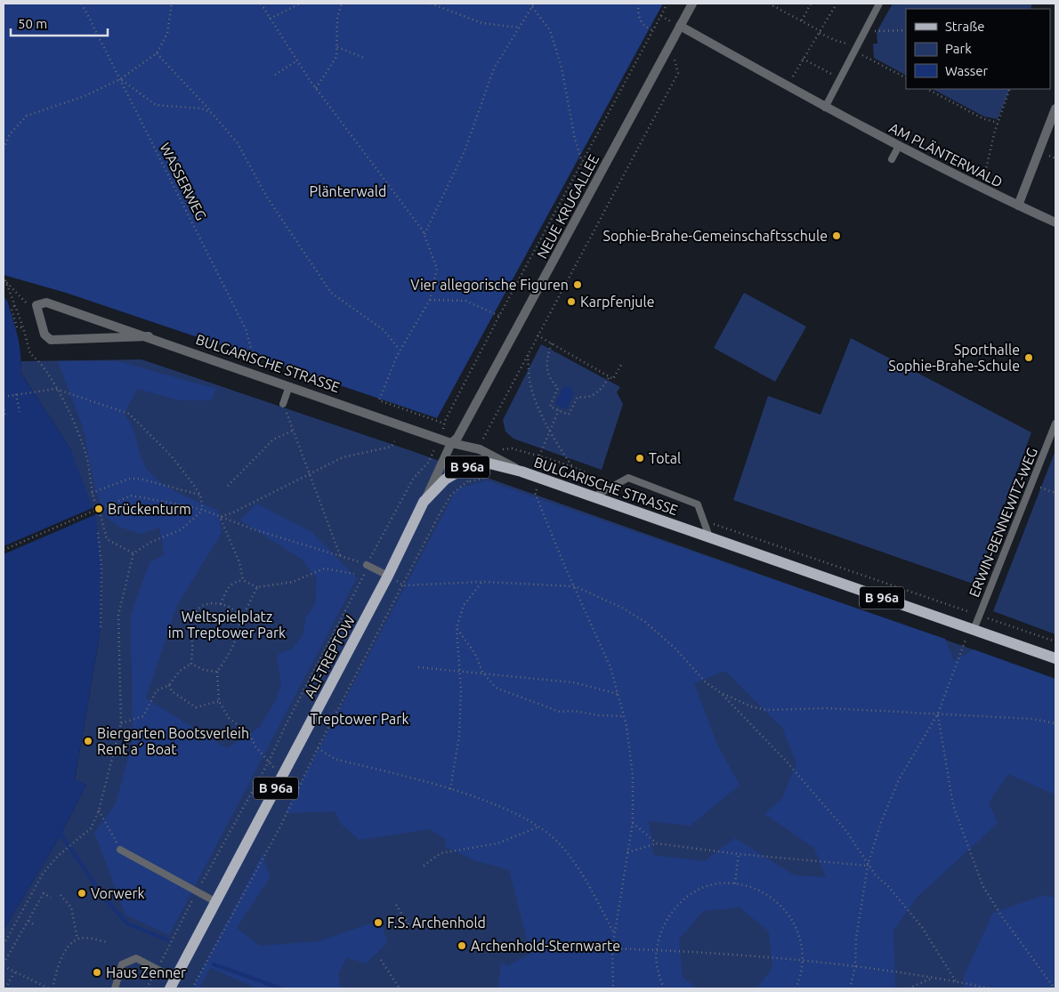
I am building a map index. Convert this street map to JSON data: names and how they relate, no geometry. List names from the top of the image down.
{
  "streets": {
    "main road": ["BULGARISCHE STRASSE", "B 96a", "ALT-TREPTOW"],
    "street": ["AM PLÄNTERWALD", "NEUE KRUGALLEE"],
    "lane": ["ERWIN-BENNEWITZ-WEG"],
    "path": ["WASSERWEG"]
  },
  "crossings": [
    ["AM PLÄNTERWALD", "NEUE KRUGALLEE"],
    ["WASSERWEG", "BULGARISCHE STRASSE"],
    ["NEUE KRUGALLEE", "BULGARISCHE STRASSE"],
    ["NEUE KRUGALLEE", "ALT-TREPTOW"],
    ["BULGARISCHE STRASSE", "ERWIN-BENNEWITZ-WEG"],
    ["BULGARISCHE STRASSE", "ALT-TREPTOW"]
  ],
  "parks": ["Plänterwald", "Weltspielplatz im Treptower Park", "Treptower Park"],
  "places": [
    "Sophie-Brahe-Gemeinschaftsschule",
    "Vier allegorische Figuren",
    "Karpfenjule",
    "Sporthalle Sophie-Brahe-Schule",
    "Total",
    "Brückenturm",
    "Biergarten Bootsverleih Rent a´ Boat",
    "Vorwerk",
    "F.S. Archenhold",
    "Archenhold-Sternwarte",
    "Haus Zenner"
  ],
  "legend": ["Straße", "Park", "Wasser"],
  "scale_bar": "50 m"
}
